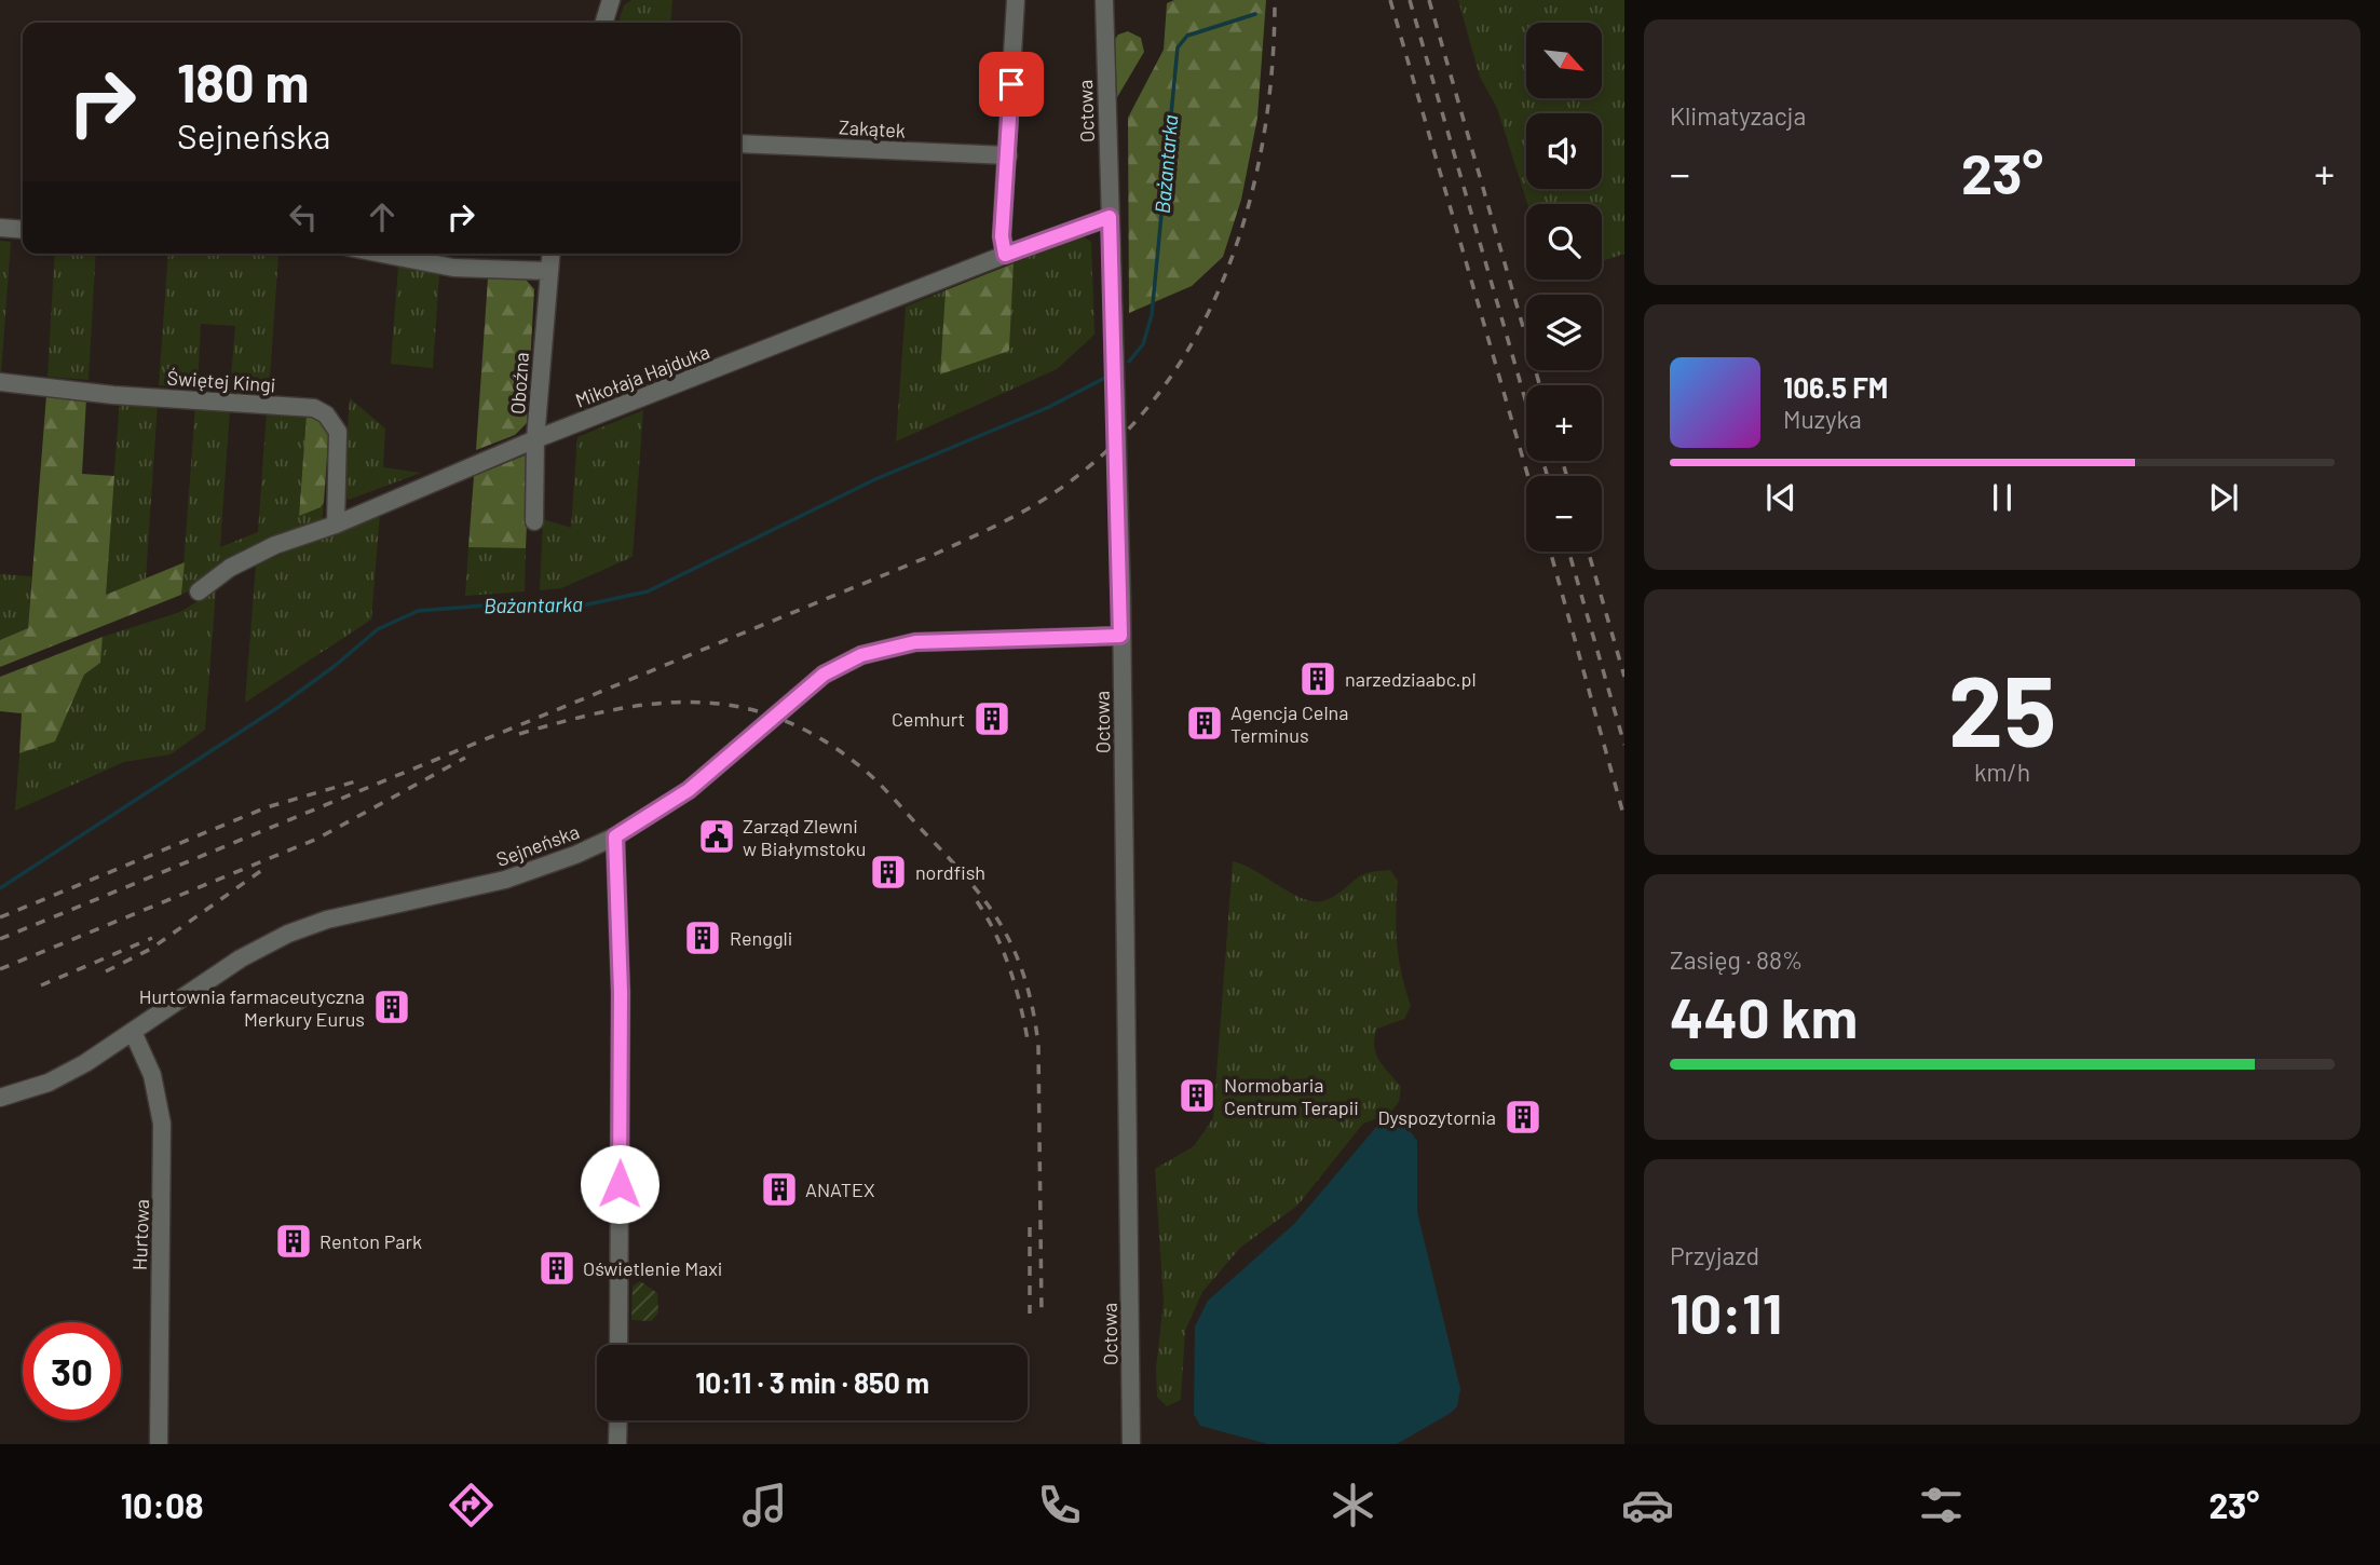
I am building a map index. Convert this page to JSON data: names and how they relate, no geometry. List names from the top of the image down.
{
  "streets": {
    "street": [
      "Octowa",
      "Zakątek",
      "Mikołaja Hajduka",
      "Świętej Kingi",
      "Oboźna",
      "Sejneńska",
      "Hurtowa"
    ]
  },
  "crossings": [
    ["Octowa", "Mikołaja Hajduka"],
    ["Octowa", "Sejneńska"],
    ["Mikołaja Hajduka", "Świętej Kingi"],
    ["Mikołaja Hajduka", "Oboźna"],
    ["Sejneńska", "Hurtowa"]
  ],
  "water": ["Bażantarka"],
  "places": {
    "building": [
      "narzedziaabc.pl",
      "Cemhurt",
      "Agencja Celna Terminus",
      "nordfish",
      "Renggli",
      "Hurtownia farmaceutyczna Merkury Eurus",
      "Normobaria Centrum Terapii",
      "Dyspozytornia",
      "ANATEX",
      "Renton Park",
      "Oświetlenie Maxi"
    ],
    "public building": ["Zarząd Zlewni w Białymstoku"]
  },
  "north": "bottom right",
  "page": {
    "tile": [
      "Klimatyzacja",
      ["25", "km/h"],
      ["Zasięg · 88%", "440 km"],
      ["Przyjazd", "10:11"]
    ],
    "map_buttons": ["+", "−"],
    "turn": ["180 m", "Sejneńska"],
    "heat": ["−", "23°", "+"],
    "song": ["106.5 FM", "Muzyka"],
    "limit": "30",
    "trip": "10:11 · 3 min · 850 m",
    "tabs": ["10:08", "23°"]
  }
}
